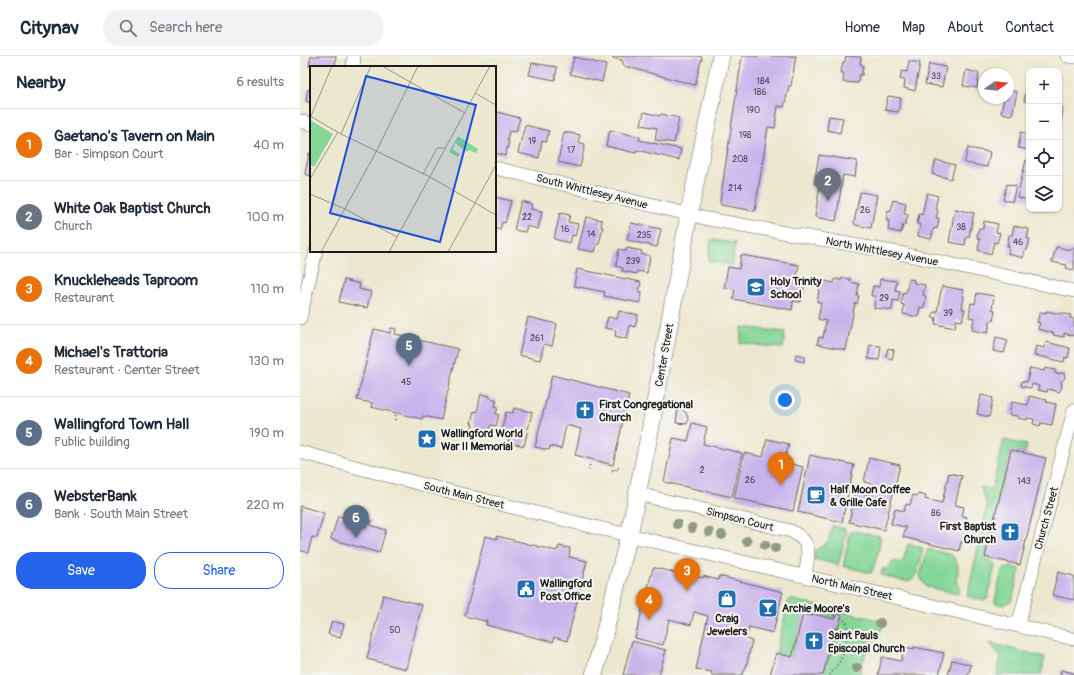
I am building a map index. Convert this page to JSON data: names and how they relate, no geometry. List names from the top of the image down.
{
  "streets": {
    "main road": ["Center Street"],
    "street": [
      "South Whittlesey Avenue",
      "North Whittlesey Avenue",
      "South Main Street",
      "Church Street",
      "Simpson Court",
      "North Main Street"
    ]
  },
  "crossings": [
    ["South Whittlesey Avenue", "North Whittlesey Avenue"],
    ["South Whittlesey Avenue", "Center Street"],
    ["North Whittlesey Avenue", "Center Street"],
    ["Center Street", "South Main Street"],
    ["Center Street", "Simpson Court"],
    ["Center Street", "North Main Street"],
    ["South Main Street", "North Main Street"],
    ["Church Street", "North Main Street"],
    ["Simpson Court", "North Main Street"]
  ],
  "places": {
    "school or university": ["Holy Trinity School"],
    "church": ["First Congregational Church", "First Baptist Church", "Saint Pauls Episcopal Church"],
    "place": ["Wallingford World War II Memorial"],
    "cafe": ["Half Moon Coffee & Grille Cafe"],
    "public building": ["Wallingford Post Office"],
    "shop": ["Craig Jewelers"],
    "bar": ["Archie Moore's"]
  },
  "house_numbers": [
    "33",
    "184",
    "186",
    "190",
    "198",
    "19",
    "17",
    "208",
    "214",
    "26",
    "22",
    "38",
    "16",
    "14",
    "235",
    "46",
    "239",
    "29",
    "39",
    "261",
    "45",
    "2",
    "26",
    "143",
    "86",
    "50"
  ],
  "north": "right",
  "page": {
    "header": "Citynav",
    "search": "Search here",
    "nav": [
      "Home",
      "Map",
      "About",
      "Contact"
    ],
    "heading": ["Nearby", "6 results"],
    "map_buttons": ["+", "−"],
    "list": [
      {
        "mark": "1",
        "name": "Gaetano's Tavern on Main",
        "note": "Bar · Simpson Court",
        "value": "40 m"
      },
      {
        "mark": "2",
        "name": "White Oak Baptist Church",
        "note": "Church",
        "value": "100 m"
      },
      {
        "mark": "3",
        "name": "Knuckleheads Taproom",
        "note": "Restaurant",
        "value": "110 m"
      },
      {
        "mark": "4",
        "name": "Michael's Trattoria",
        "note": "Restaurant · Center Street",
        "value": "130 m"
      },
      {
        "mark": "5",
        "name": "Wallingford Town Hall",
        "note": "Public building",
        "value": "190 m"
      },
      {
        "mark": "6",
        "name": "WebsterBank",
        "note": "Bank · South Main Street",
        "value": "220 m"
      }
    ],
    "pins": [
      "2",
      "5",
      "1",
      "6",
      "3",
      "4"
    ],
    "buttons": ["Save", "Share"]
  }
}
